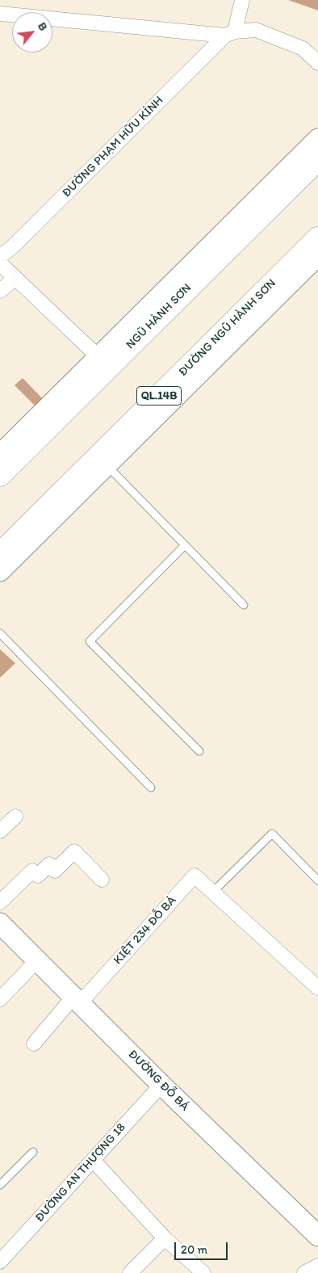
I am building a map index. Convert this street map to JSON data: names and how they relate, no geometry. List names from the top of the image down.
{
  "streets": {
    "highway": ["NGŨ HÀNH SƠN", "ĐƯỜNG NGŨ HÀNH SƠN", "QL.14B"],
    "main road": ["ĐƯỜNG ĐỖ BÁ"],
    "street": ["ĐƯỜNG PHẠM HỮU KÍNH", "KIỆT 234 ĐỖ BÁ", "ĐƯỜNG AN THƯỢNG 18"]
  },
  "crossings": [
    ["KIỆT 234 ĐỖ BÁ", "ĐƯỜNG ĐỖ BÁ"],
    ["ĐƯỜNG ĐỖ BÁ", "ĐƯỜNG AN THƯỢNG 18"]
  ],
  "scale_bar": "20 m",
  "north": "top right"
}
